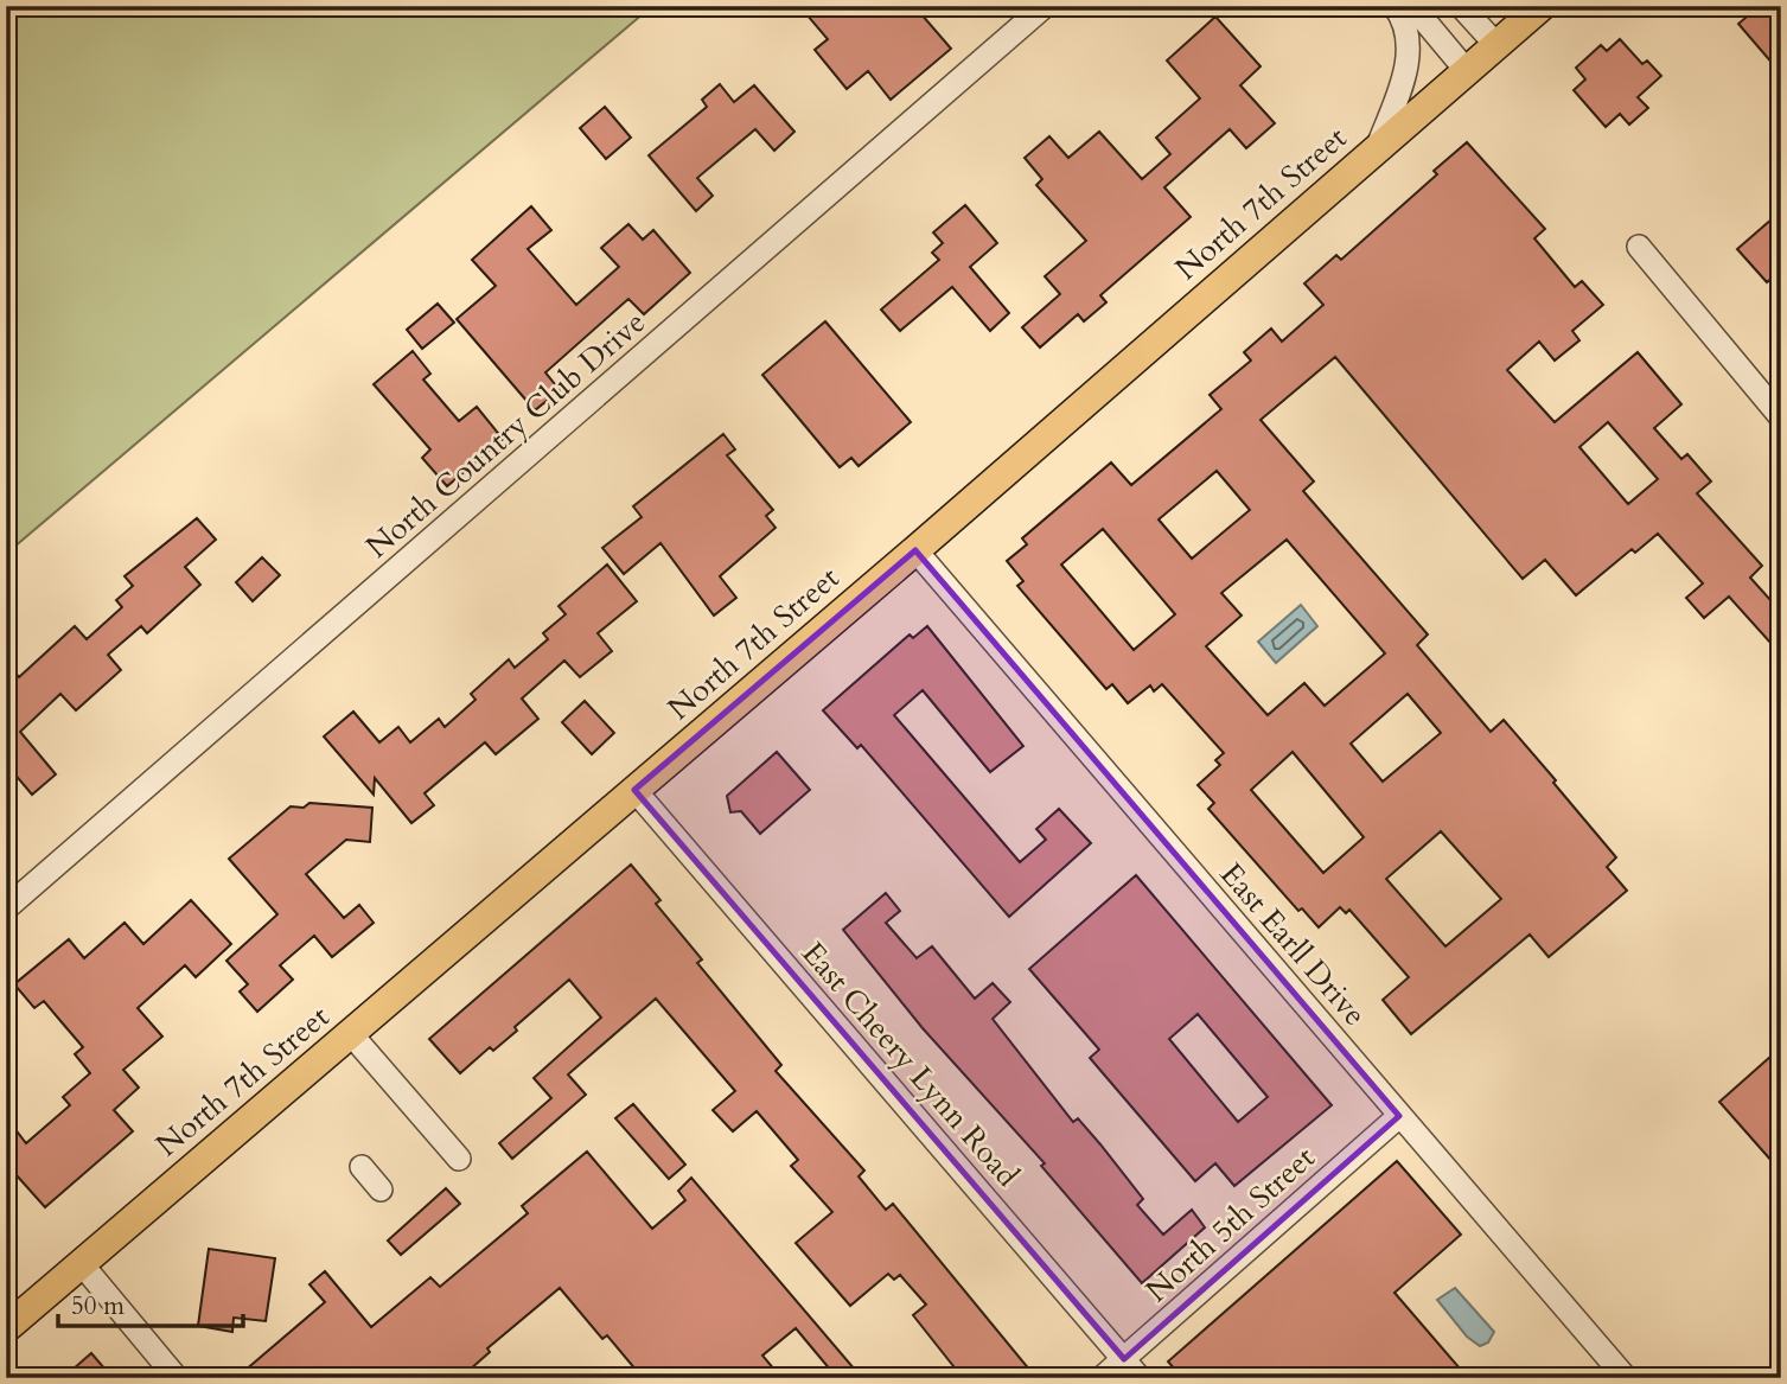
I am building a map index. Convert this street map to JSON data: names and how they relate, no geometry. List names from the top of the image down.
{
  "streets": {
    "main road": ["North 7th Street"],
    "street": [
      "North Country Club Drive",
      "East Earll Drive",
      "East Cheery Lynn Road",
      "North 5th Street"
    ]
  },
  "crossings": [
    ["North 7th Street", "East Earll Drive"],
    ["North 7th Street", "East Cheery Lynn Road"],
    ["East Earll Drive", "North 5th Street"],
    ["East Cheery Lynn Road", "North 5th Street"]
  ],
  "scale_bar": "50 m"
}
